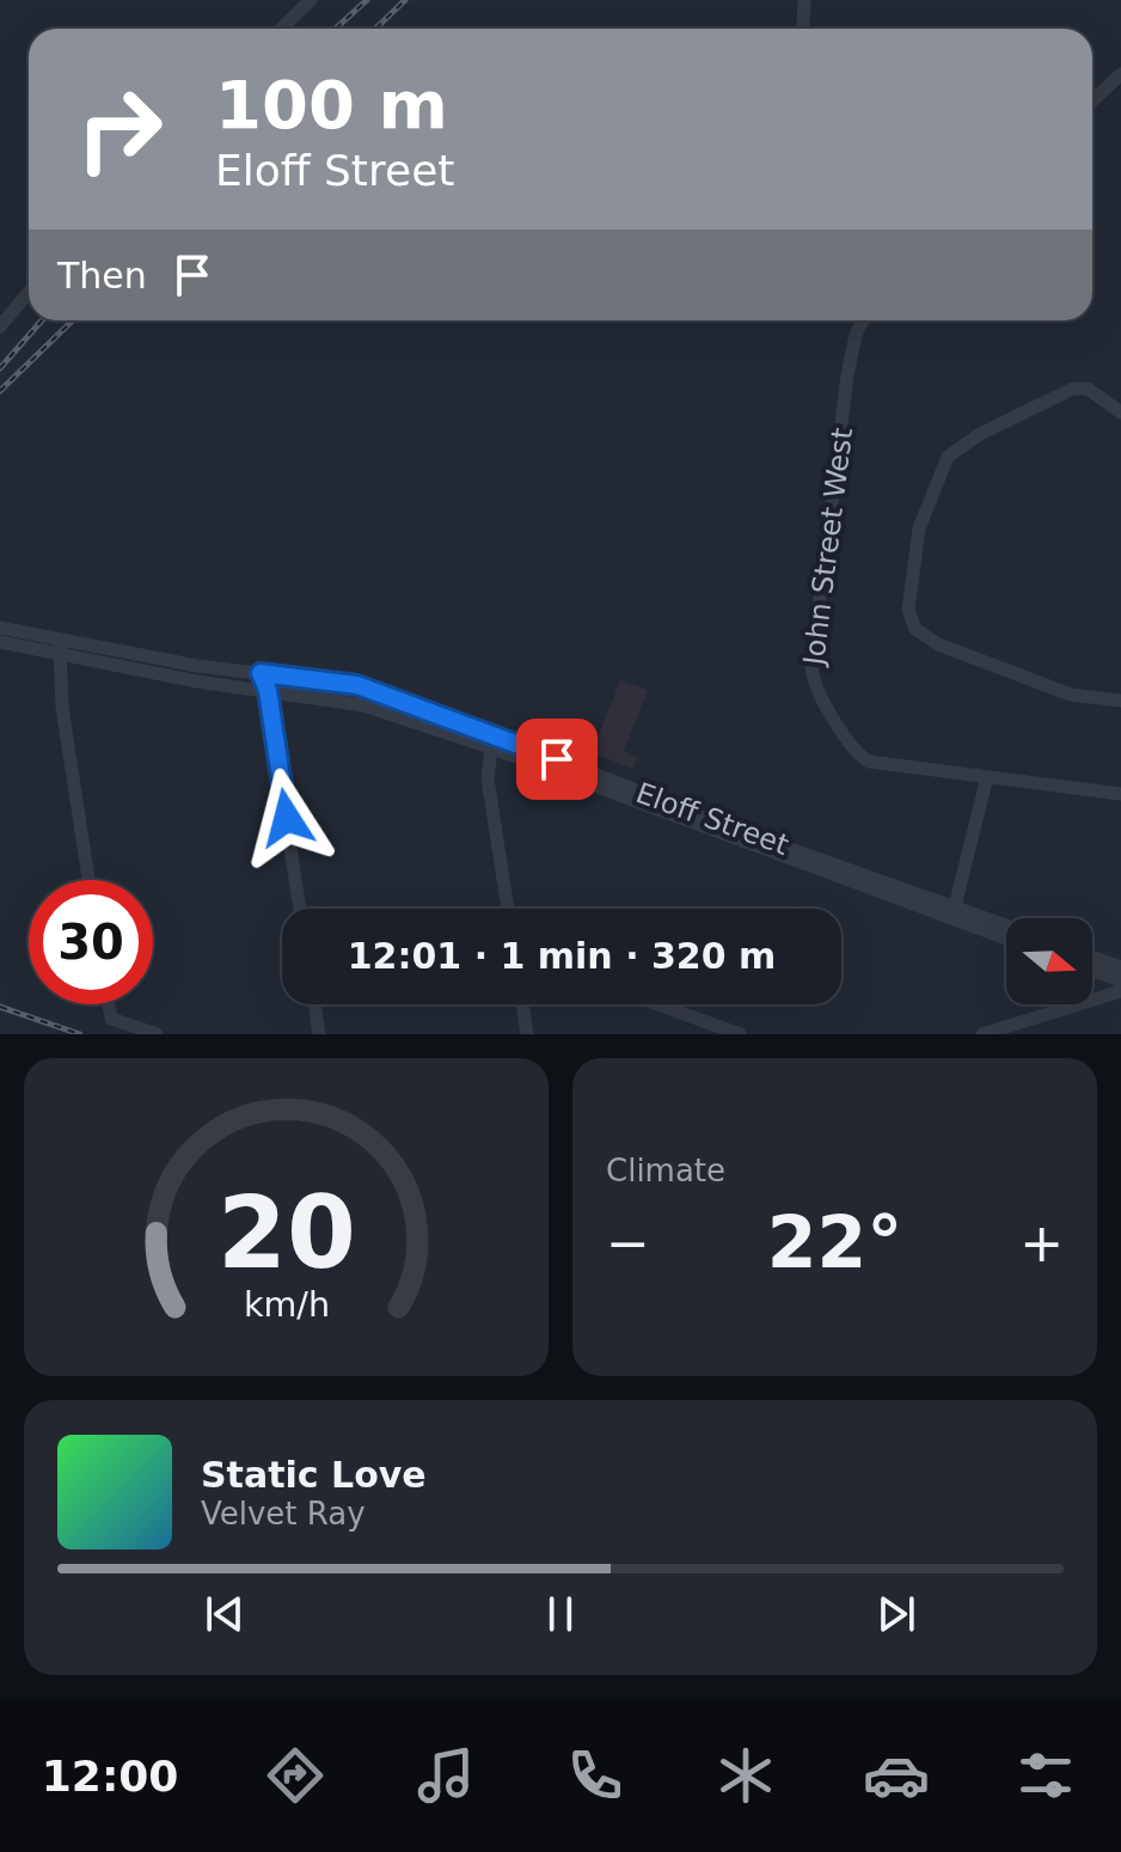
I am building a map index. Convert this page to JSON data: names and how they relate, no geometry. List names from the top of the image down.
{
  "streets": {
    "street": ["John Street West", "Eloff Street"]
  },
  "north": "right",
  "page": {
    "turn": ["100 m", "Eloff Street"],
    "then": "Then",
    "limit": "30",
    "trip": "12:01 · 1 min · 320 m",
    "tile": "Climate",
    "heat": ["−", "22°", "+"],
    "song": ["Static Love", "Velvet Ray"],
    "tabs": "12:00",
    "gauge": ["20", "km/h"]
  }
}
